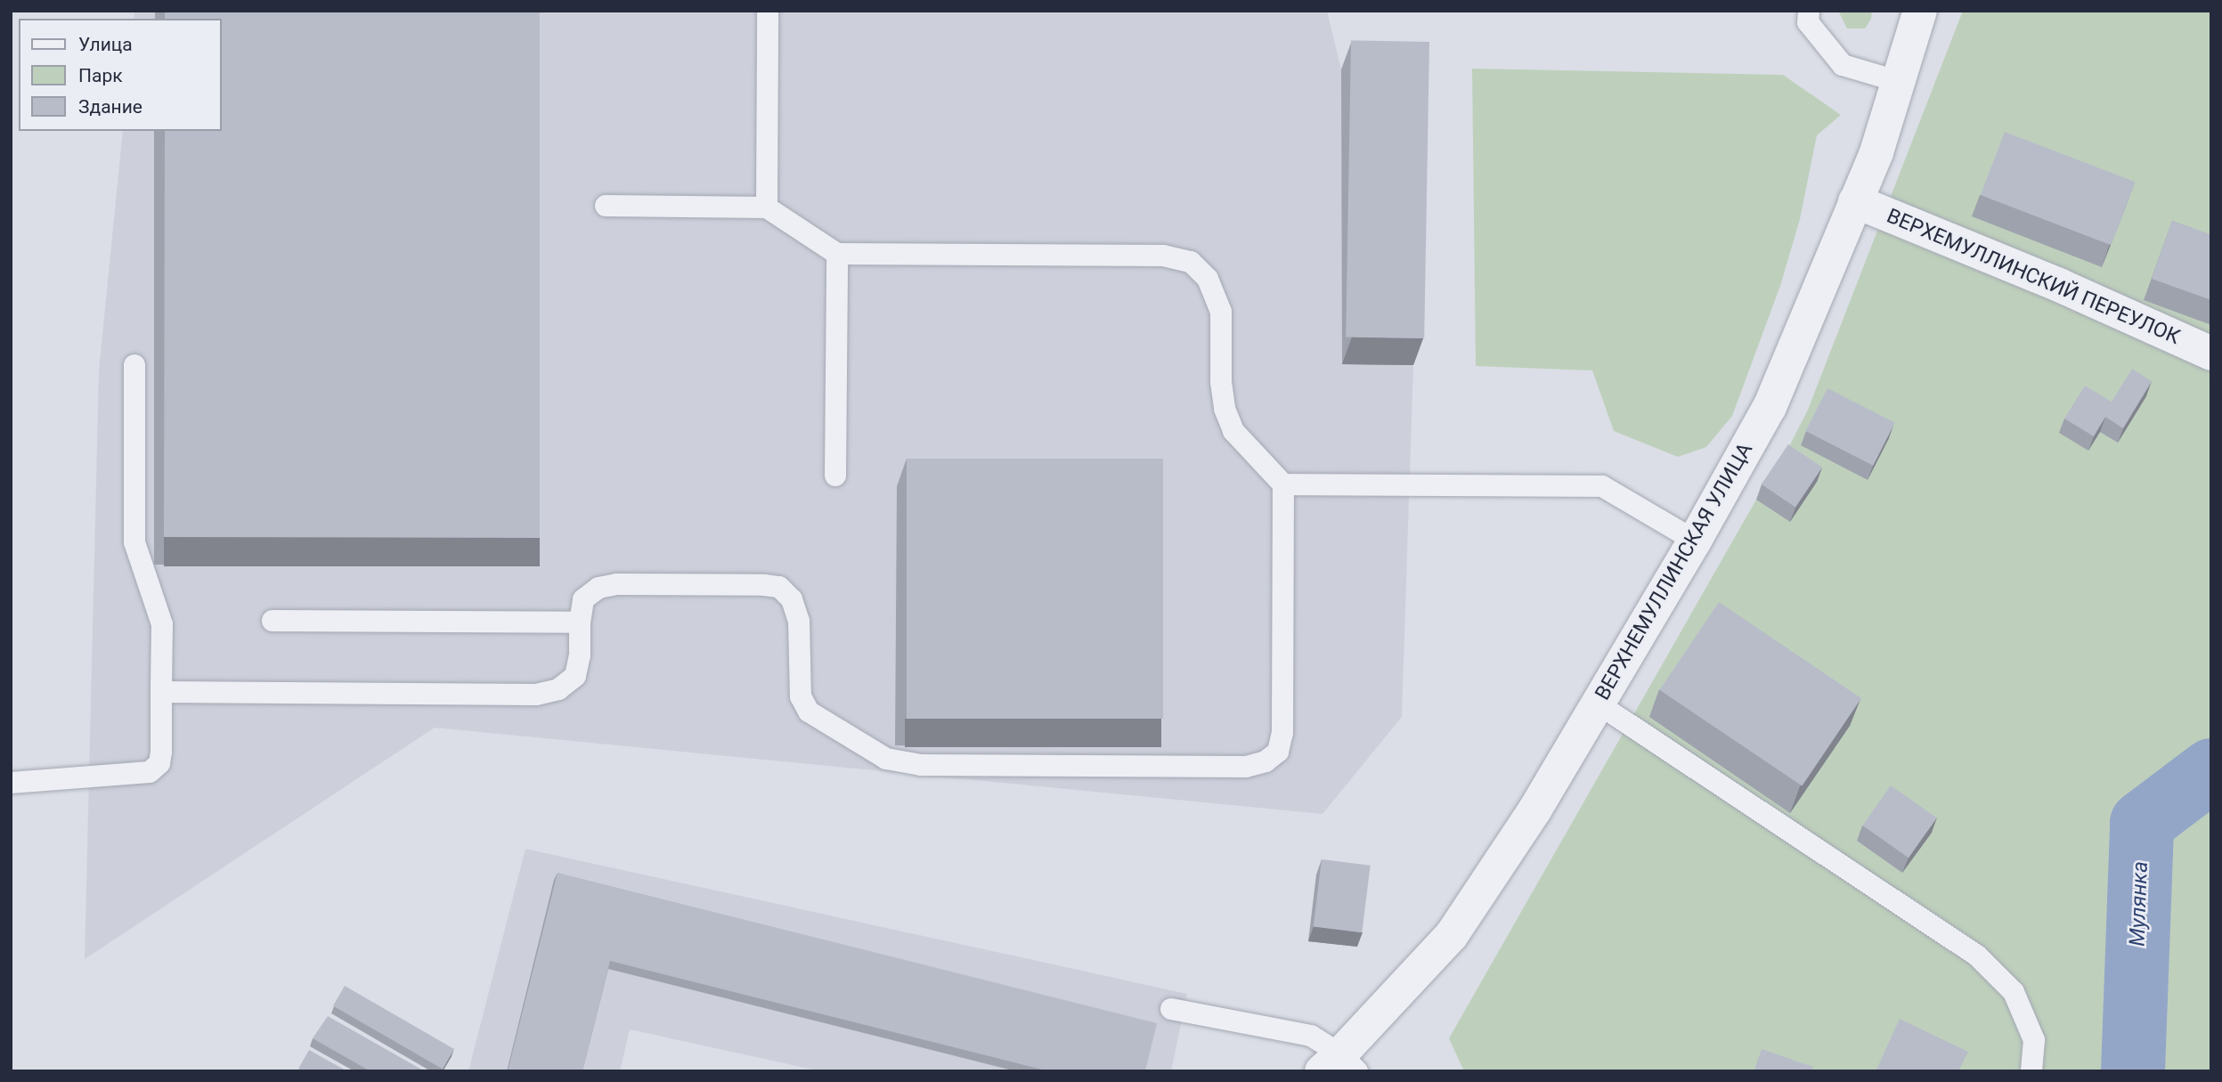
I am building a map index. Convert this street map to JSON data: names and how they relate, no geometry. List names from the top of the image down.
{
  "streets": {
    "street": ["ВЕРХЕМУЛЛИНСКИЙ ПЕРЕУЛОК", "ВЕРХНЕМУЛЛИНСКАЯ УЛИЦА"]
  },
  "crossings": [
    ["ВЕРХЕМУЛЛИНСКИЙ ПЕРЕУЛОК", "ВЕРХНЕМУЛЛИНСКАЯ УЛИЦА"]
  ],
  "water": ["Мулянка"],
  "legend": ["Улица", "Парк", "Здание"]
}
